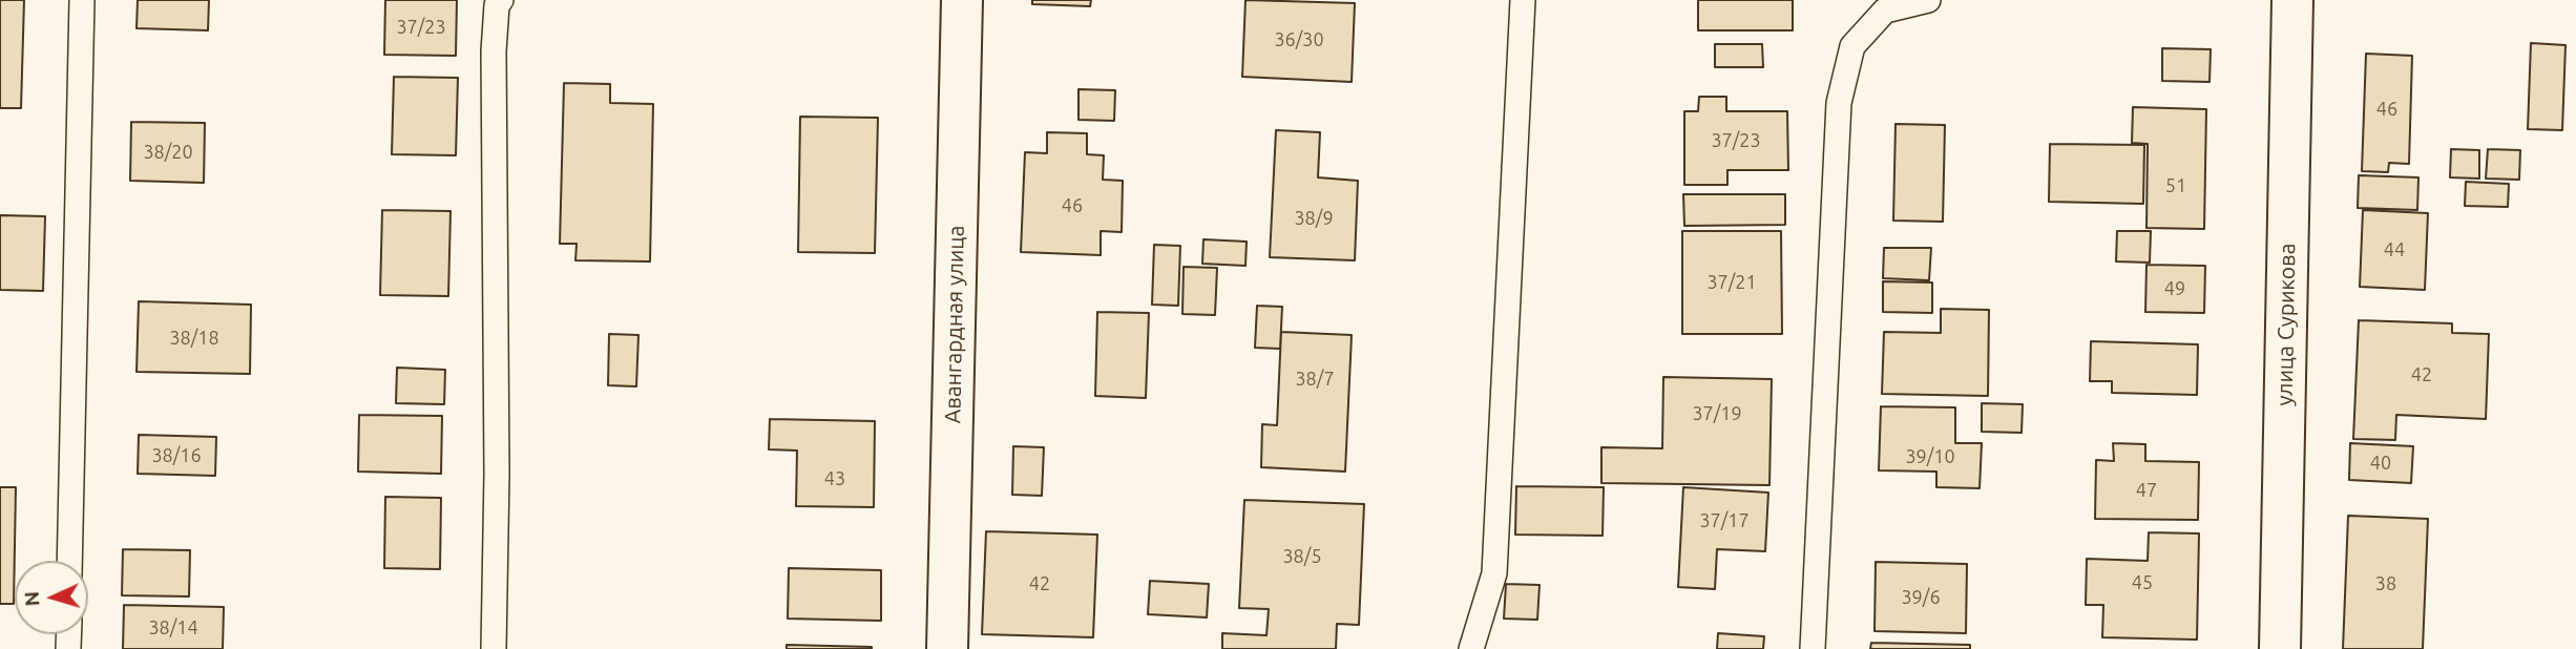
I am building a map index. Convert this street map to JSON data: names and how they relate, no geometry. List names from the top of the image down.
{
  "streets": {
    "street": ["Авангардная улица", "улица Сурикова"]
  },
  "house_numbers": [
    "37/23",
    "36/30",
    "46",
    "37/23",
    "38/20",
    "51",
    "46",
    "38/9",
    "44",
    "37/21",
    "49",
    "38/18",
    "42",
    "38/7",
    "37/19",
    "38/16",
    "39/10",
    "40",
    "43",
    "47",
    "37/17",
    "38/5",
    "45",
    "42",
    "38",
    "39/6",
    "38/14"
  ],
  "north": "left"
}
